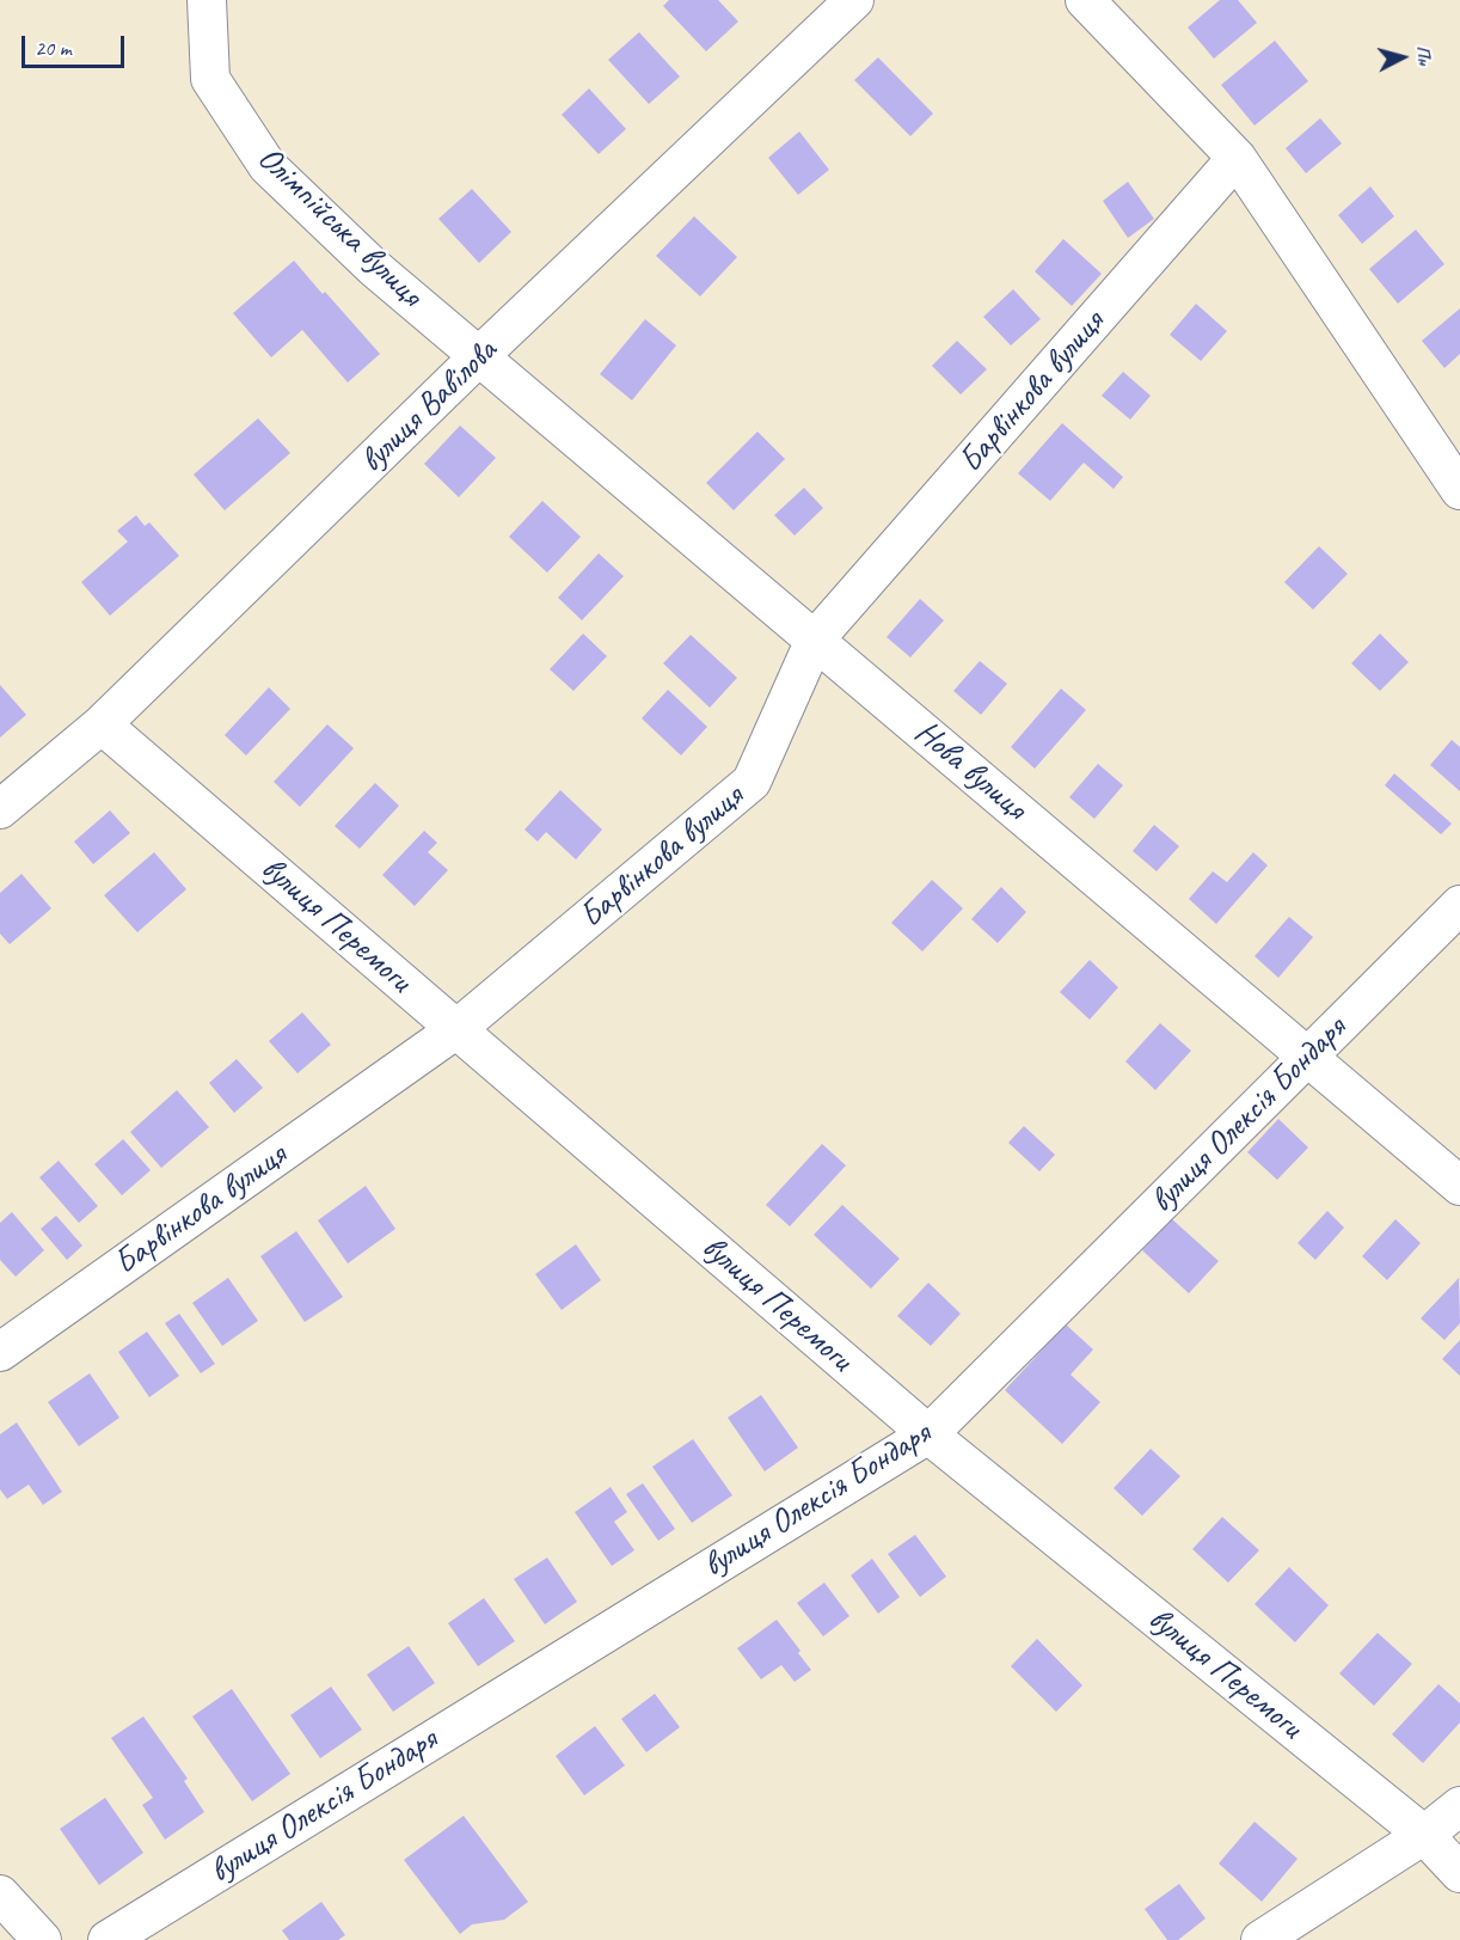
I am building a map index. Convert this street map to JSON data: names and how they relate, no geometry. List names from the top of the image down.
{
  "streets": {
    "street": [
      "Олімпійська вулиця",
      "Барвінкова вулиця",
      "вулиця Вавілова",
      "Нова вулиця",
      "вулиця Перемоги",
      "вулиця Олексія Бондаря"
    ]
  },
  "crossings": [
    ["Олімпійська вулиця", "вулиця Вавілова"],
    ["Олімпійська вулиця", "Нова вулиця"],
    ["Барвінкова вулиця", "Нова вулиця"],
    ["Барвінкова вулиця", "вулиця Перемоги"],
    ["вулиця Вавілова", "Нова вулиця"],
    ["вулиця Вавілова", "вулиця Перемоги"],
    ["Нова вулиця", "вулиця Олексія Бондаря"],
    ["вулиця Перемоги", "вулиця Олексія Бондаря"]
  ],
  "scale_bar": "20 m",
  "north": "right"
}
